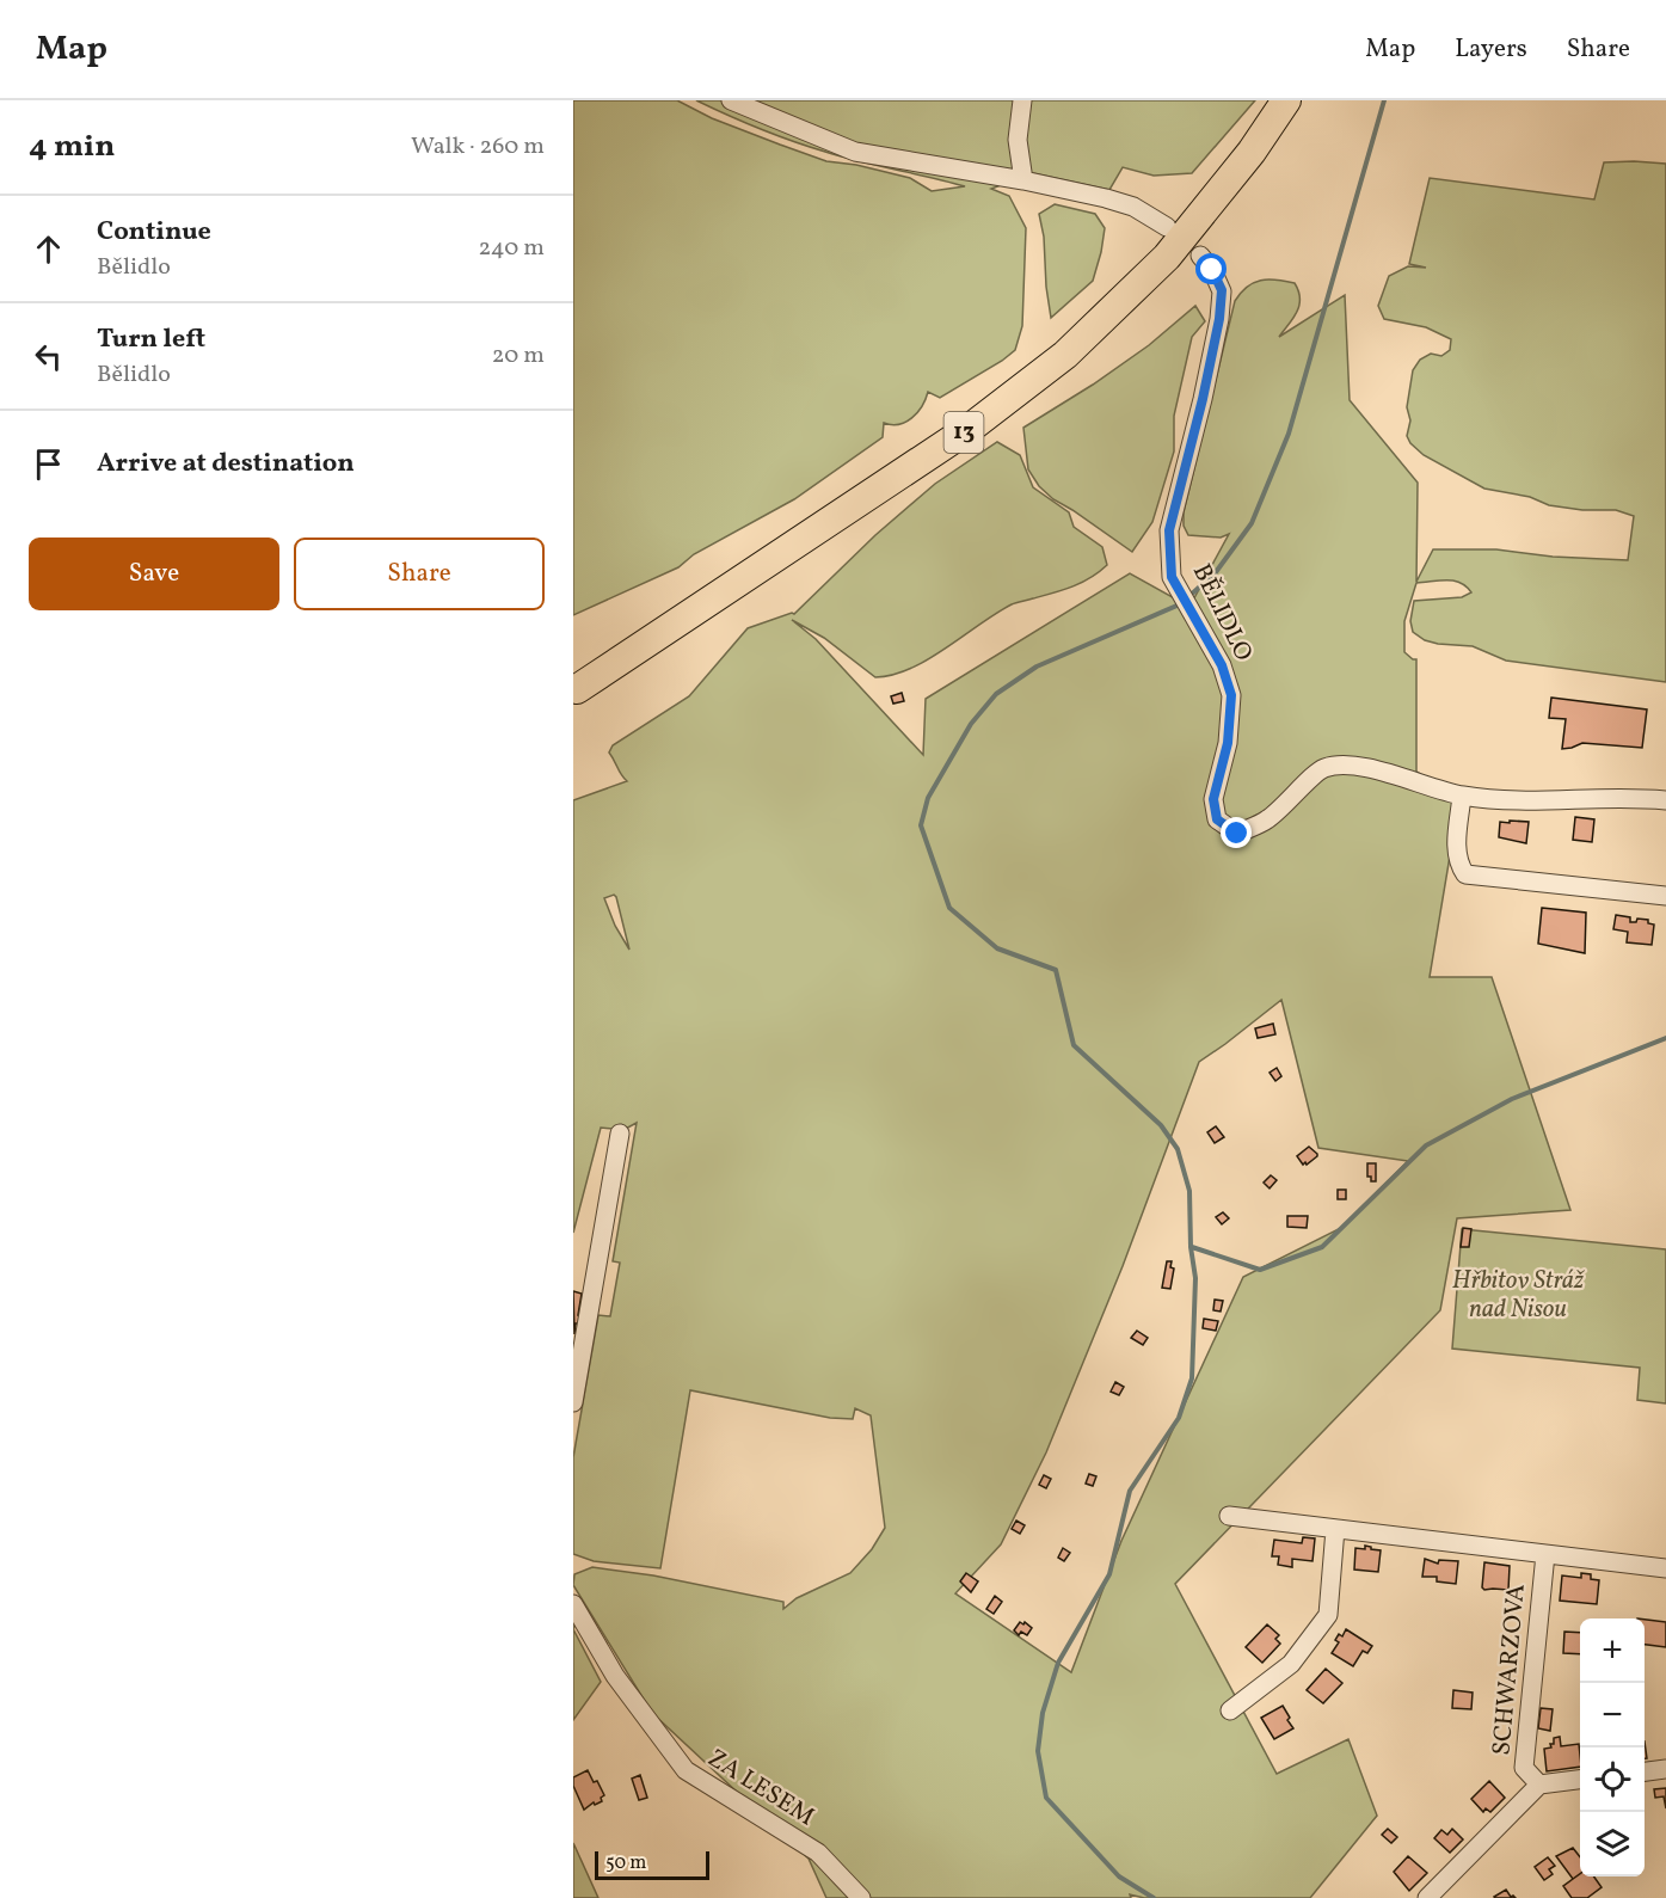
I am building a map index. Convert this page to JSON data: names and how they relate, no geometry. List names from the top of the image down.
{
  "streets": {
    "main road": ["13"],
    "street": ["BĚLIDLO", "SCHWARZOVA", "ZA LESEM"]
  },
  "parks": ["Hřbitov Stráž nad Nisou"],
  "scale_bar": "50 m",
  "page": {
    "header": "Map",
    "nav": ["Map", "Layers", "Share"],
    "heading": ["4 min", "Walk · 260 m"],
    "list": [
      ["Continue", "Bělidlo", "240 m"],
      ["Turn left", "Bělidlo", "20 m"],
      "Arrive at destination"
    ],
    "buttons": ["Save", "Share"],
    "map_buttons": ["+", "−"],
    "scale": "50 m"
  }
}
